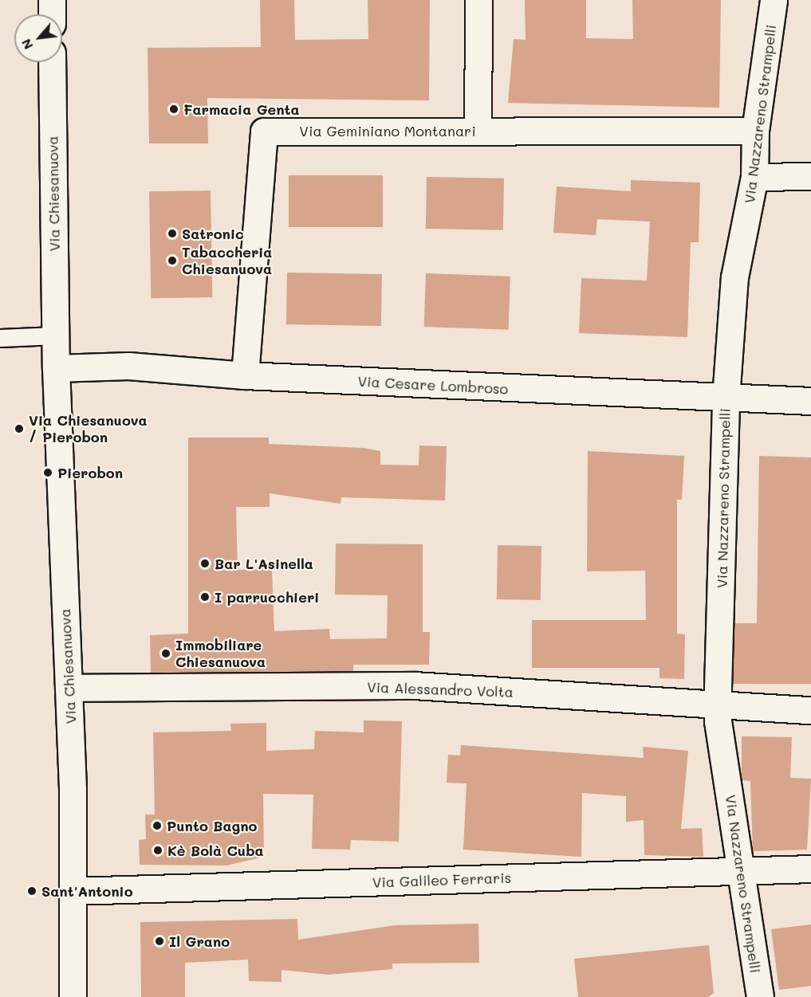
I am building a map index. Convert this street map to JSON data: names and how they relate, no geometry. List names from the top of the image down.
{
  "streets": {
    "street": [
      "Via Nazzareno Strampelli",
      "Via Geminiano Montanari",
      "Via Chiesanuova",
      "Via Cesare Lombroso",
      "Via Alessandro Volta",
      "Via Galileo Ferraris"
    ]
  },
  "crossings": [
    ["Via Nazzareno Strampelli", "Via Geminiano Montanari"],
    ["Via Nazzareno Strampelli", "Via Cesare Lombroso"],
    ["Via Nazzareno Strampelli", "Via Alessandro Volta"],
    ["Via Nazzareno Strampelli", "Via Galileo Ferraris"],
    ["Via Geminiano Montanari", "Via Cesare Lombroso"],
    ["Via Chiesanuova", "Via Cesare Lombroso"],
    ["Via Chiesanuova", "Via Alessandro Volta"],
    ["Via Chiesanuova", "Via Galileo Ferraris"]
  ],
  "places": [
    "Farmacia Genta",
    "Satronic",
    "Tabaccheria Chiesanuova",
    "Via Chiesanuova / Pierobon",
    "Pierobon",
    "Bar L'Asinella",
    "I parrucchieri",
    "Immobiliare Chiesanuova",
    "Punto Bagno",
    "Kè Bolà Cuba",
    "Sant'Antonio",
    "Il Grano"
  ],
  "north": "bottom left"
}
